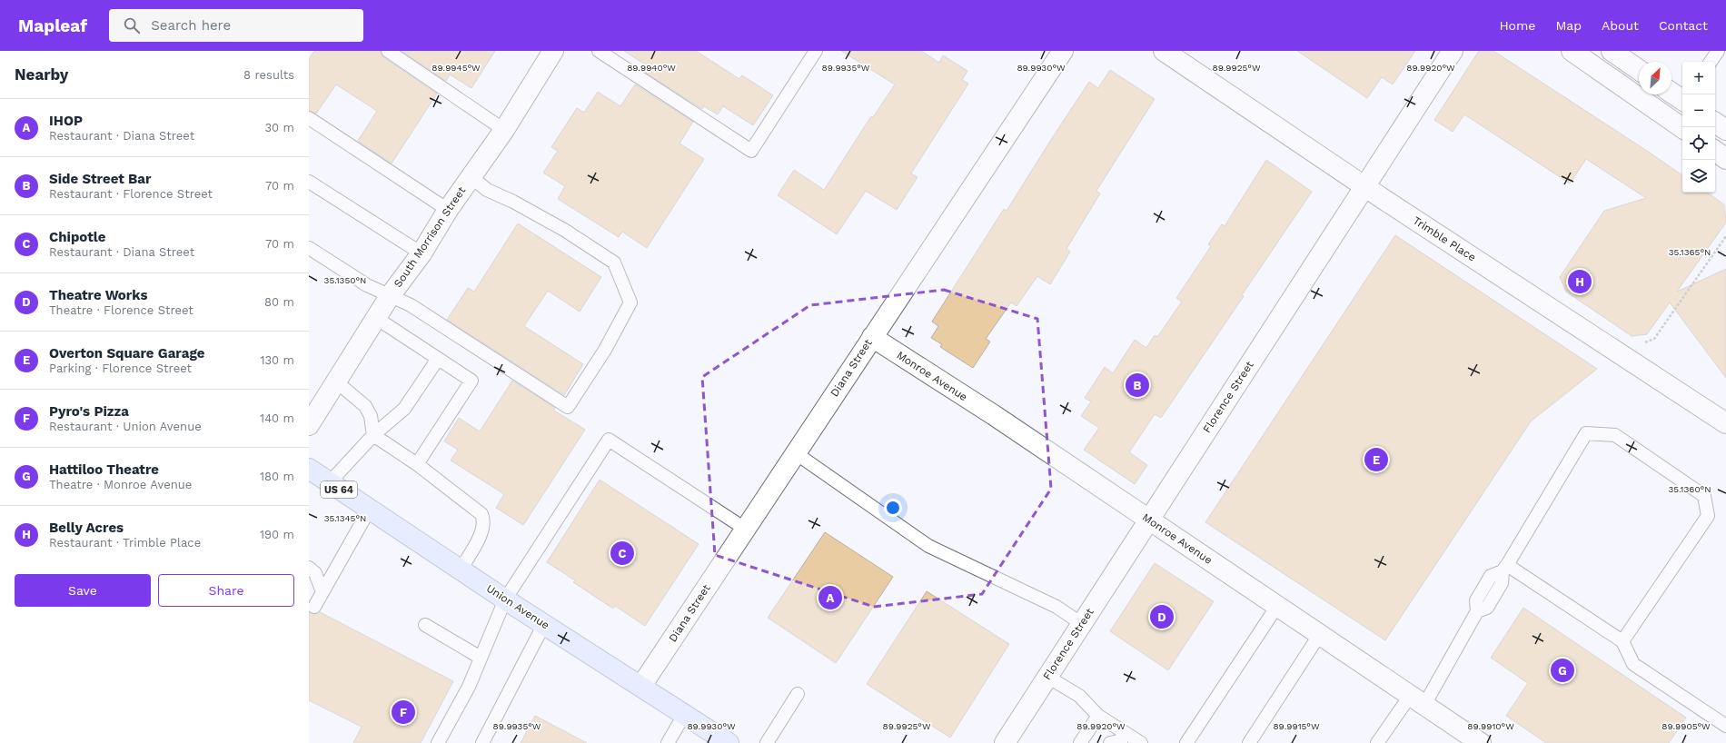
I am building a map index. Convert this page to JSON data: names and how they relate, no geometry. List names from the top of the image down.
{
  "streets": {
    "main road": ["US 64", "Union Avenue"],
    "street": [
      "South Morrison Street",
      "Trimble Place",
      "Diana Street",
      "Monroe Avenue",
      "Florence Street"
    ]
  },
  "crossings": [
    ["Trimble Place", "Florence Street"],
    ["Diana Street", "Monroe Avenue"],
    ["Diana Street", "Union Avenue"],
    ["Monroe Avenue", "Florence Street"]
  ],
  "north": "top right",
  "page": {
    "header": "Mapleaf",
    "search": "Search here",
    "nav": [
      "Home",
      "Map",
      "About",
      "Contact"
    ],
    "heading": ["Nearby", "8 results"],
    "map_buttons": ["+", "−"],
    "list": [
      {
        "mark": "A",
        "name": "IHOP",
        "note": "Restaurant · Diana Street",
        "value": "30 m"
      },
      {
        "mark": "B",
        "name": "Side Street Bar",
        "note": "Restaurant · Florence Street",
        "value": "70 m"
      },
      {
        "mark": "C",
        "name": "Chipotle",
        "note": "Restaurant · Diana Street",
        "value": "70 m"
      },
      {
        "mark": "D",
        "name": "Theatre Works",
        "note": "Theatre · Florence Street",
        "value": "80 m"
      },
      {
        "mark": "E",
        "name": "Overton Square Garage",
        "note": "Parking · Florence Street",
        "value": "130 m"
      },
      {
        "mark": "F",
        "name": "Pyro's Pizza",
        "note": "Restaurant · Union Avenue",
        "value": "140 m"
      },
      {
        "mark": "G",
        "name": "Hattiloo Theatre",
        "note": "Theatre · Monroe Avenue",
        "value": "180 m"
      },
      {
        "mark": "H",
        "name": "Belly Acres",
        "note": "Restaurant · Trimble Place",
        "value": "190 m"
      }
    ],
    "pins": [
      "H",
      "B",
      "E",
      "C",
      "A",
      "D",
      "G",
      "F"
    ],
    "buttons": ["Save", "Share"]
  },
  "coordinates": [
    "89.9945°W",
    "89.9940°W",
    "89.9935°W",
    "89.9930°W",
    "89.9925°W",
    "89.9920°W",
    "35.1365°N",
    "35.1350°N",
    "35.1360°N",
    "35.1345°N",
    "89.9915°W",
    "89.9910°W",
    "89.9905°W"
  ]
}
